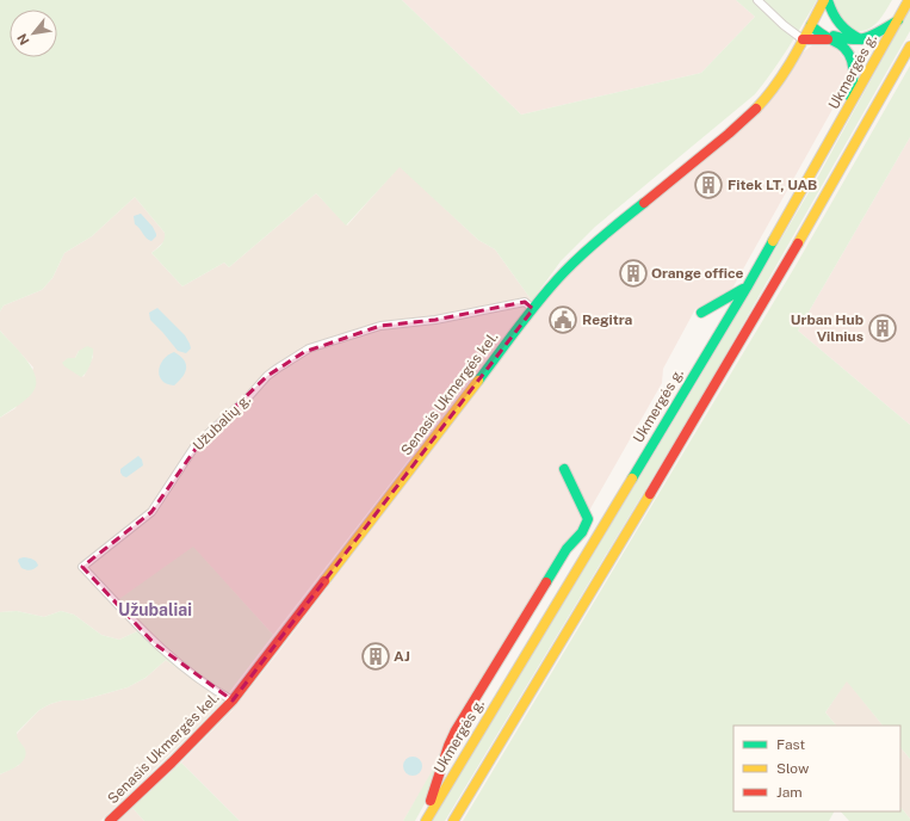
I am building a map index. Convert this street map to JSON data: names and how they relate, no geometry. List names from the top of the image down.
{
  "streets": {
    "main road": ["Ukmergės g.", "Senasis Ukmergės kel."],
    "street": ["Užubalių g."]
  },
  "crossings": [
    ["Senasis Ukmergės kel.", "Užubalių g."]
  ],
  "districts": ["Užubaliai"],
  "places": {
    "building": [
      "Fitek LT, UAB",
      "Orange office",
      "Urban Hub Vilnius",
      "AJ"
    ],
    "public building": ["Regitra"]
  },
  "legend": ["Fast", "Slow", "Jam"],
  "north": "bottom left"
}
